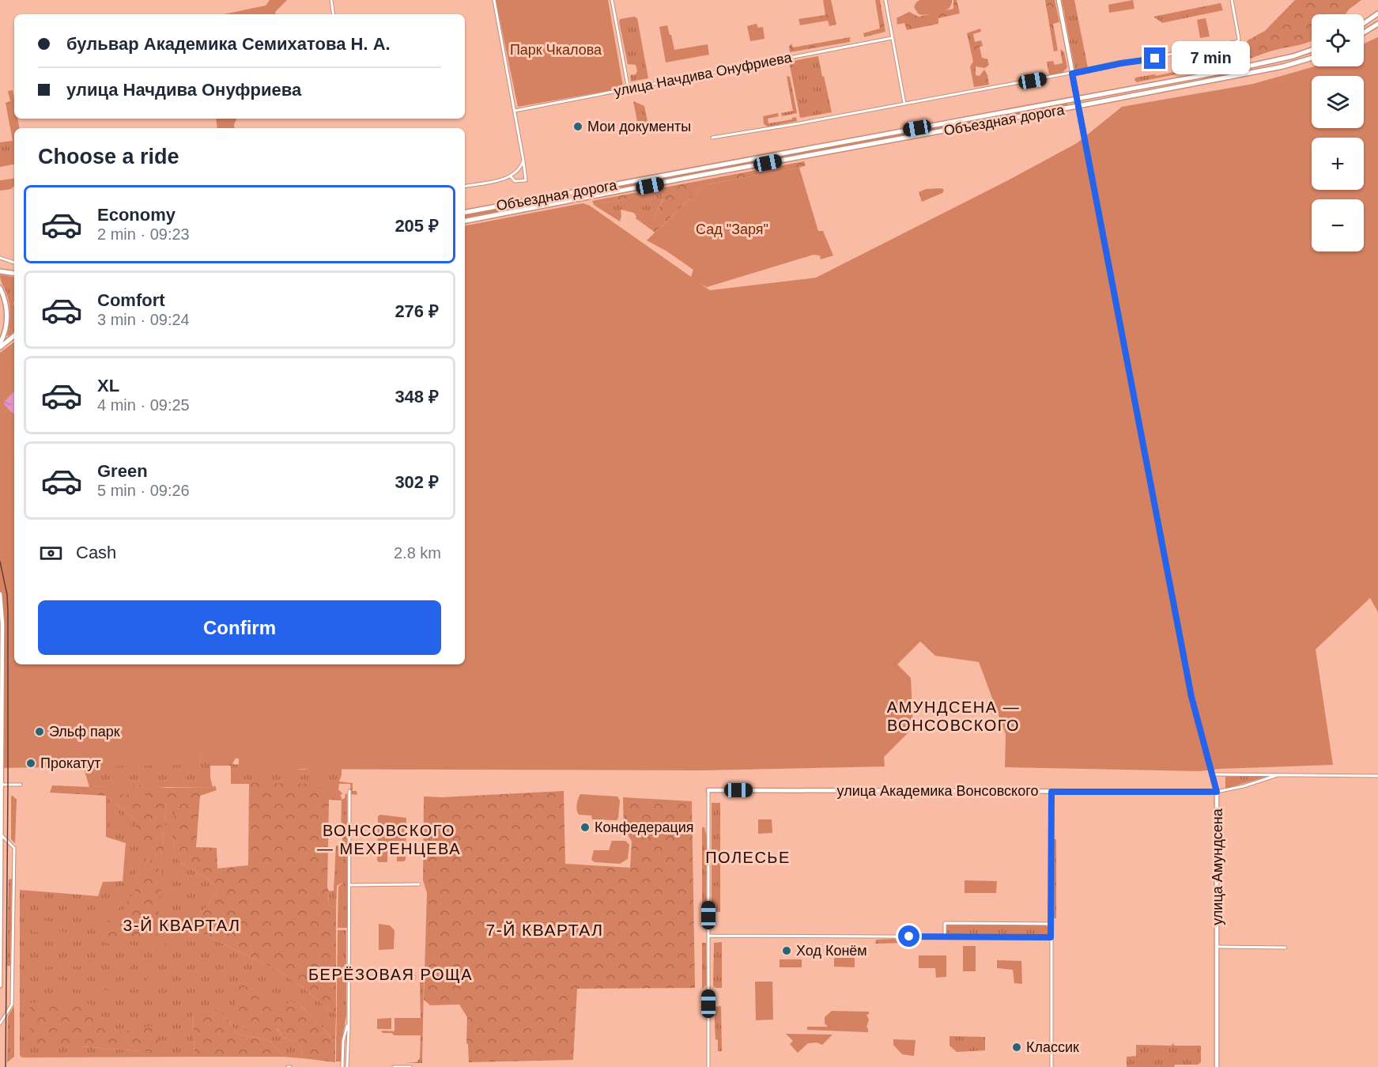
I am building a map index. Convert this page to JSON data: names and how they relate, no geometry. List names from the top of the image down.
{
  "streets": {
    "main road": ["Объездная дорога", "улица Академика Вонсовского", "улица Амундсена"],
    "street": ["улица Начдива Онуфриева"]
  },
  "crossings": [
    ["Объездная дорога", "улица Амундсена"],
    ["улица Академика Вонсовского", "улица Амундсена"]
  ],
  "districts": [
    "АМУНДСЕНА — ВОНСОВСКОГО",
    "ВОНСОВСКОГО — МЕХРЕНЦЕВА",
    "ПОЛЕСЬЕ",
    "3-Й КВАРТАЛ",
    "7-Й КВАРТАЛ",
    "БЕРЁЗОВАЯ РОЩА"
  ],
  "parks": ["Парк Чкалова", "Сад \"Заря\""],
  "places": [
    "Мои документы",
    "Эльф парк",
    "Прокатут",
    "Конфедерация",
    "Ход Конём",
    "Классик"
  ],
  "page": {
    "map_buttons": ["+", "−"],
    "banner": ["бульвар Академика Семихатова Н. А.", "улица Начдива Онуфриева"],
    "bubble": "7 min",
    "heading": "Choose a ride",
    "list": [
      {
        "name": "Economy",
        "note": "2 min · 09:23",
        "value": "205 ₽"
      },
      {
        "name": "Comfort",
        "note": "3 min · 09:24",
        "value": "276 ₽"
      },
      {
        "name": "XL",
        "note": "4 min · 09:25",
        "value": "348 ₽"
      },
      {
        "name": "Green",
        "note": "5 min · 09:26",
        "value": "302 ₽"
      }
    ],
    "pay": ["Cash", "2.8 km"],
    "buttons": "Confirm"
  }
}
